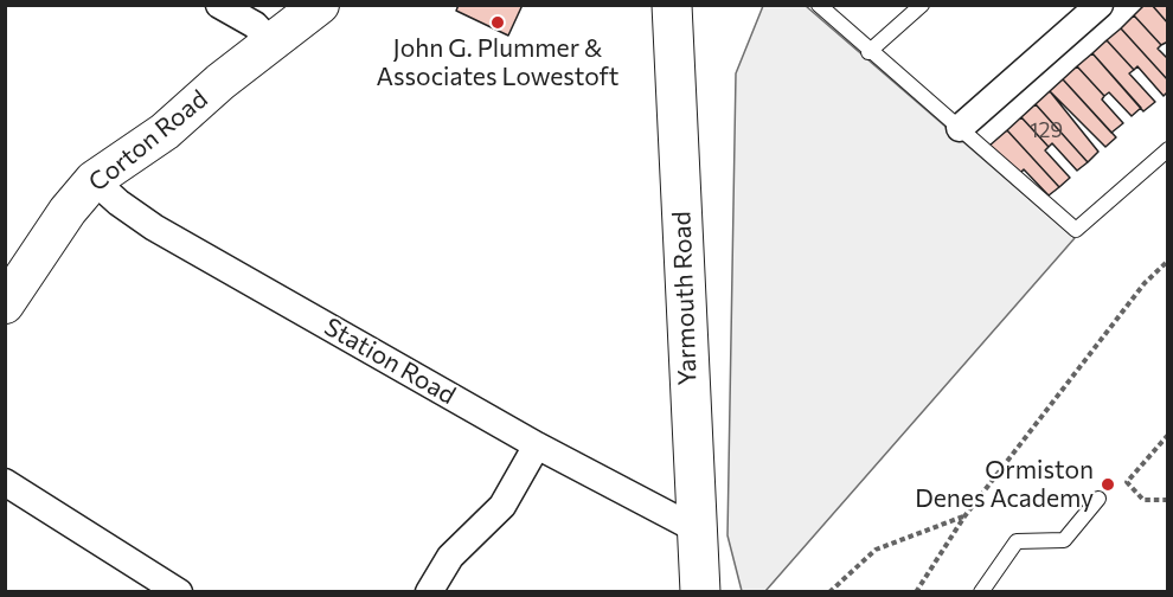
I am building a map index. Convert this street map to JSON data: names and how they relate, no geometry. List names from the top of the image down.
{
  "streets": {
    "highway": ["Yarmouth Road"],
    "main road": ["Corton Road"],
    "street": ["Station Road"]
  },
  "crossings": [
    ["Corton Road", "Station Road"],
    ["Yarmouth Road", "Station Road"]
  ],
  "places": ["John G. Plummer & Associates Lowestoft", "Ormiston Denes Academy"],
  "house_numbers": ["129"]
}
